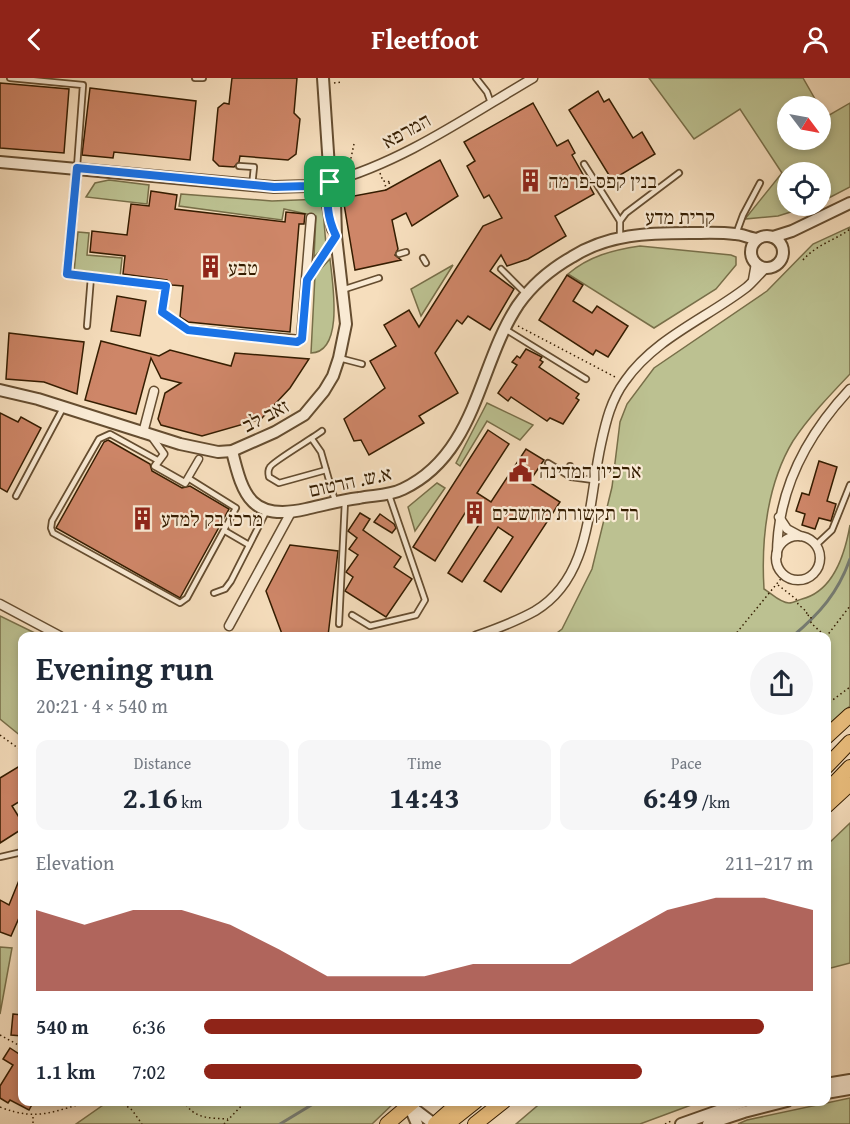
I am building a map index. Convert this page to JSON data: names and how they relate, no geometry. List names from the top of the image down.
{
  "streets": {
    "street": [
      "המרפא",
      "קרית מדע",
      "זאב לב",
      "א.ש. הרטום"
    ]
  },
  "crossings": [
    ["המרפא", "זאב לב"],
    ["קרית מדע", "א.ש. הרטום"]
  ],
  "places": {
    "building": [
      "בנין קפס-פרמה",
      "טבע",
      "רד תקשורת מחשבים",
      "מרכז בק למדע"
    ],
    "public building": ["ארכיון המדינה"]
  },
  "north": "bottom right",
  "page": {
    "header": "Fleetfoot",
    "heading": ["Evening run", "20:21 · 4 × 540 m"],
    "stats": [
      ["Distance", "2.16 km"],
      ["Time", "14:43"],
      ["Pace", "6:49 /km"]
    ],
    "chart": ["Elevation", "211–217 m"],
    "list": [
      {
        "name": "540 m",
        "note": "6:36"
      },
      {
        "name": "1.1 km",
        "note": "7:02"
      }
    ]
  }
}
